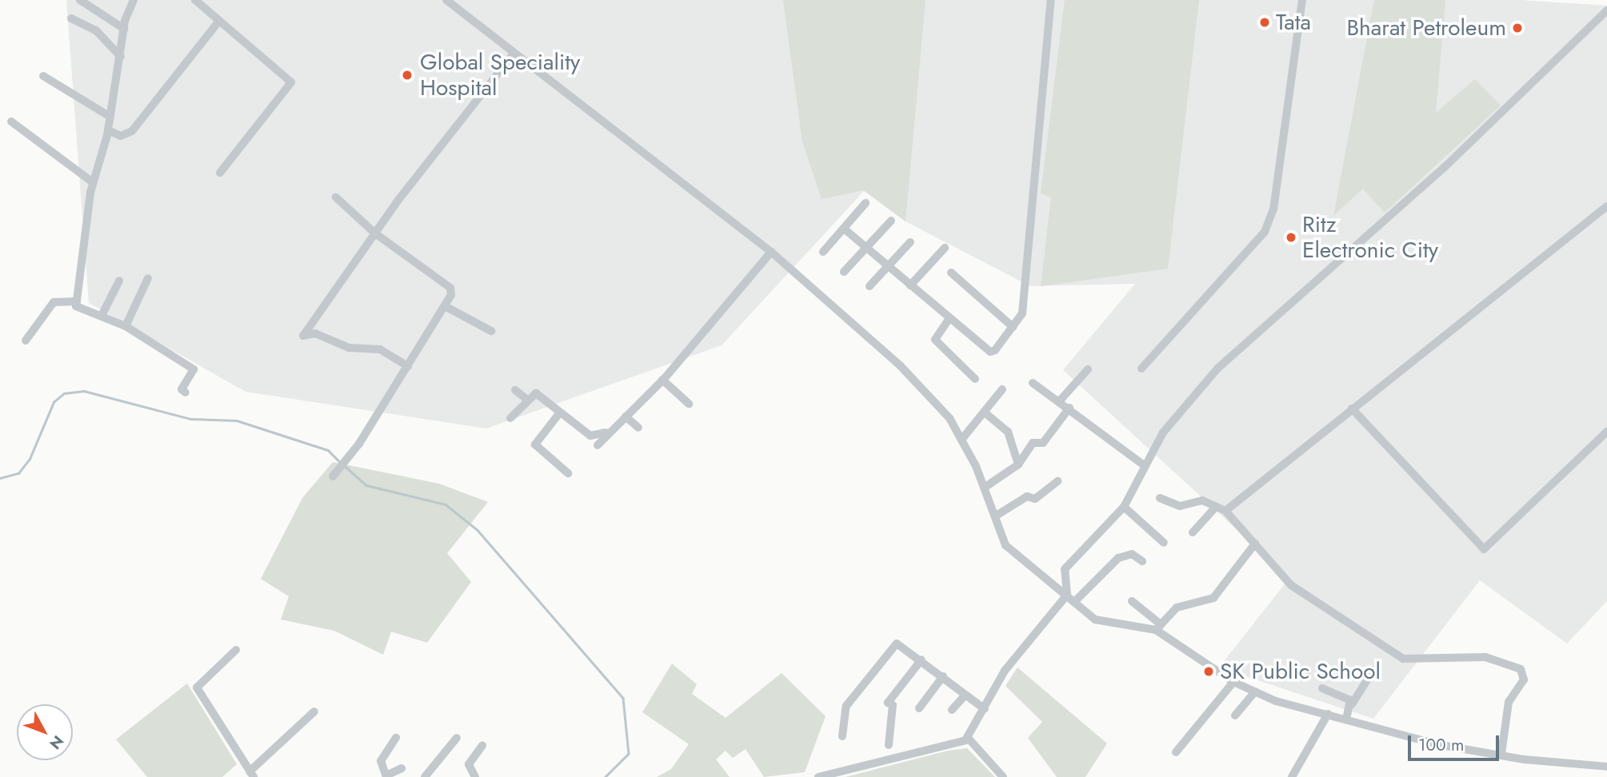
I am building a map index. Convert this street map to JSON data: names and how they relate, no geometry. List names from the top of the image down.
{
  "places": [
    "Tata",
    "Bharat Petroleum",
    "Global Speciality Hospital",
    "Ritz Electronic City",
    "SK Public School"
  ],
  "scale_bar": "100 m",
  "north": "bottom right"
}
